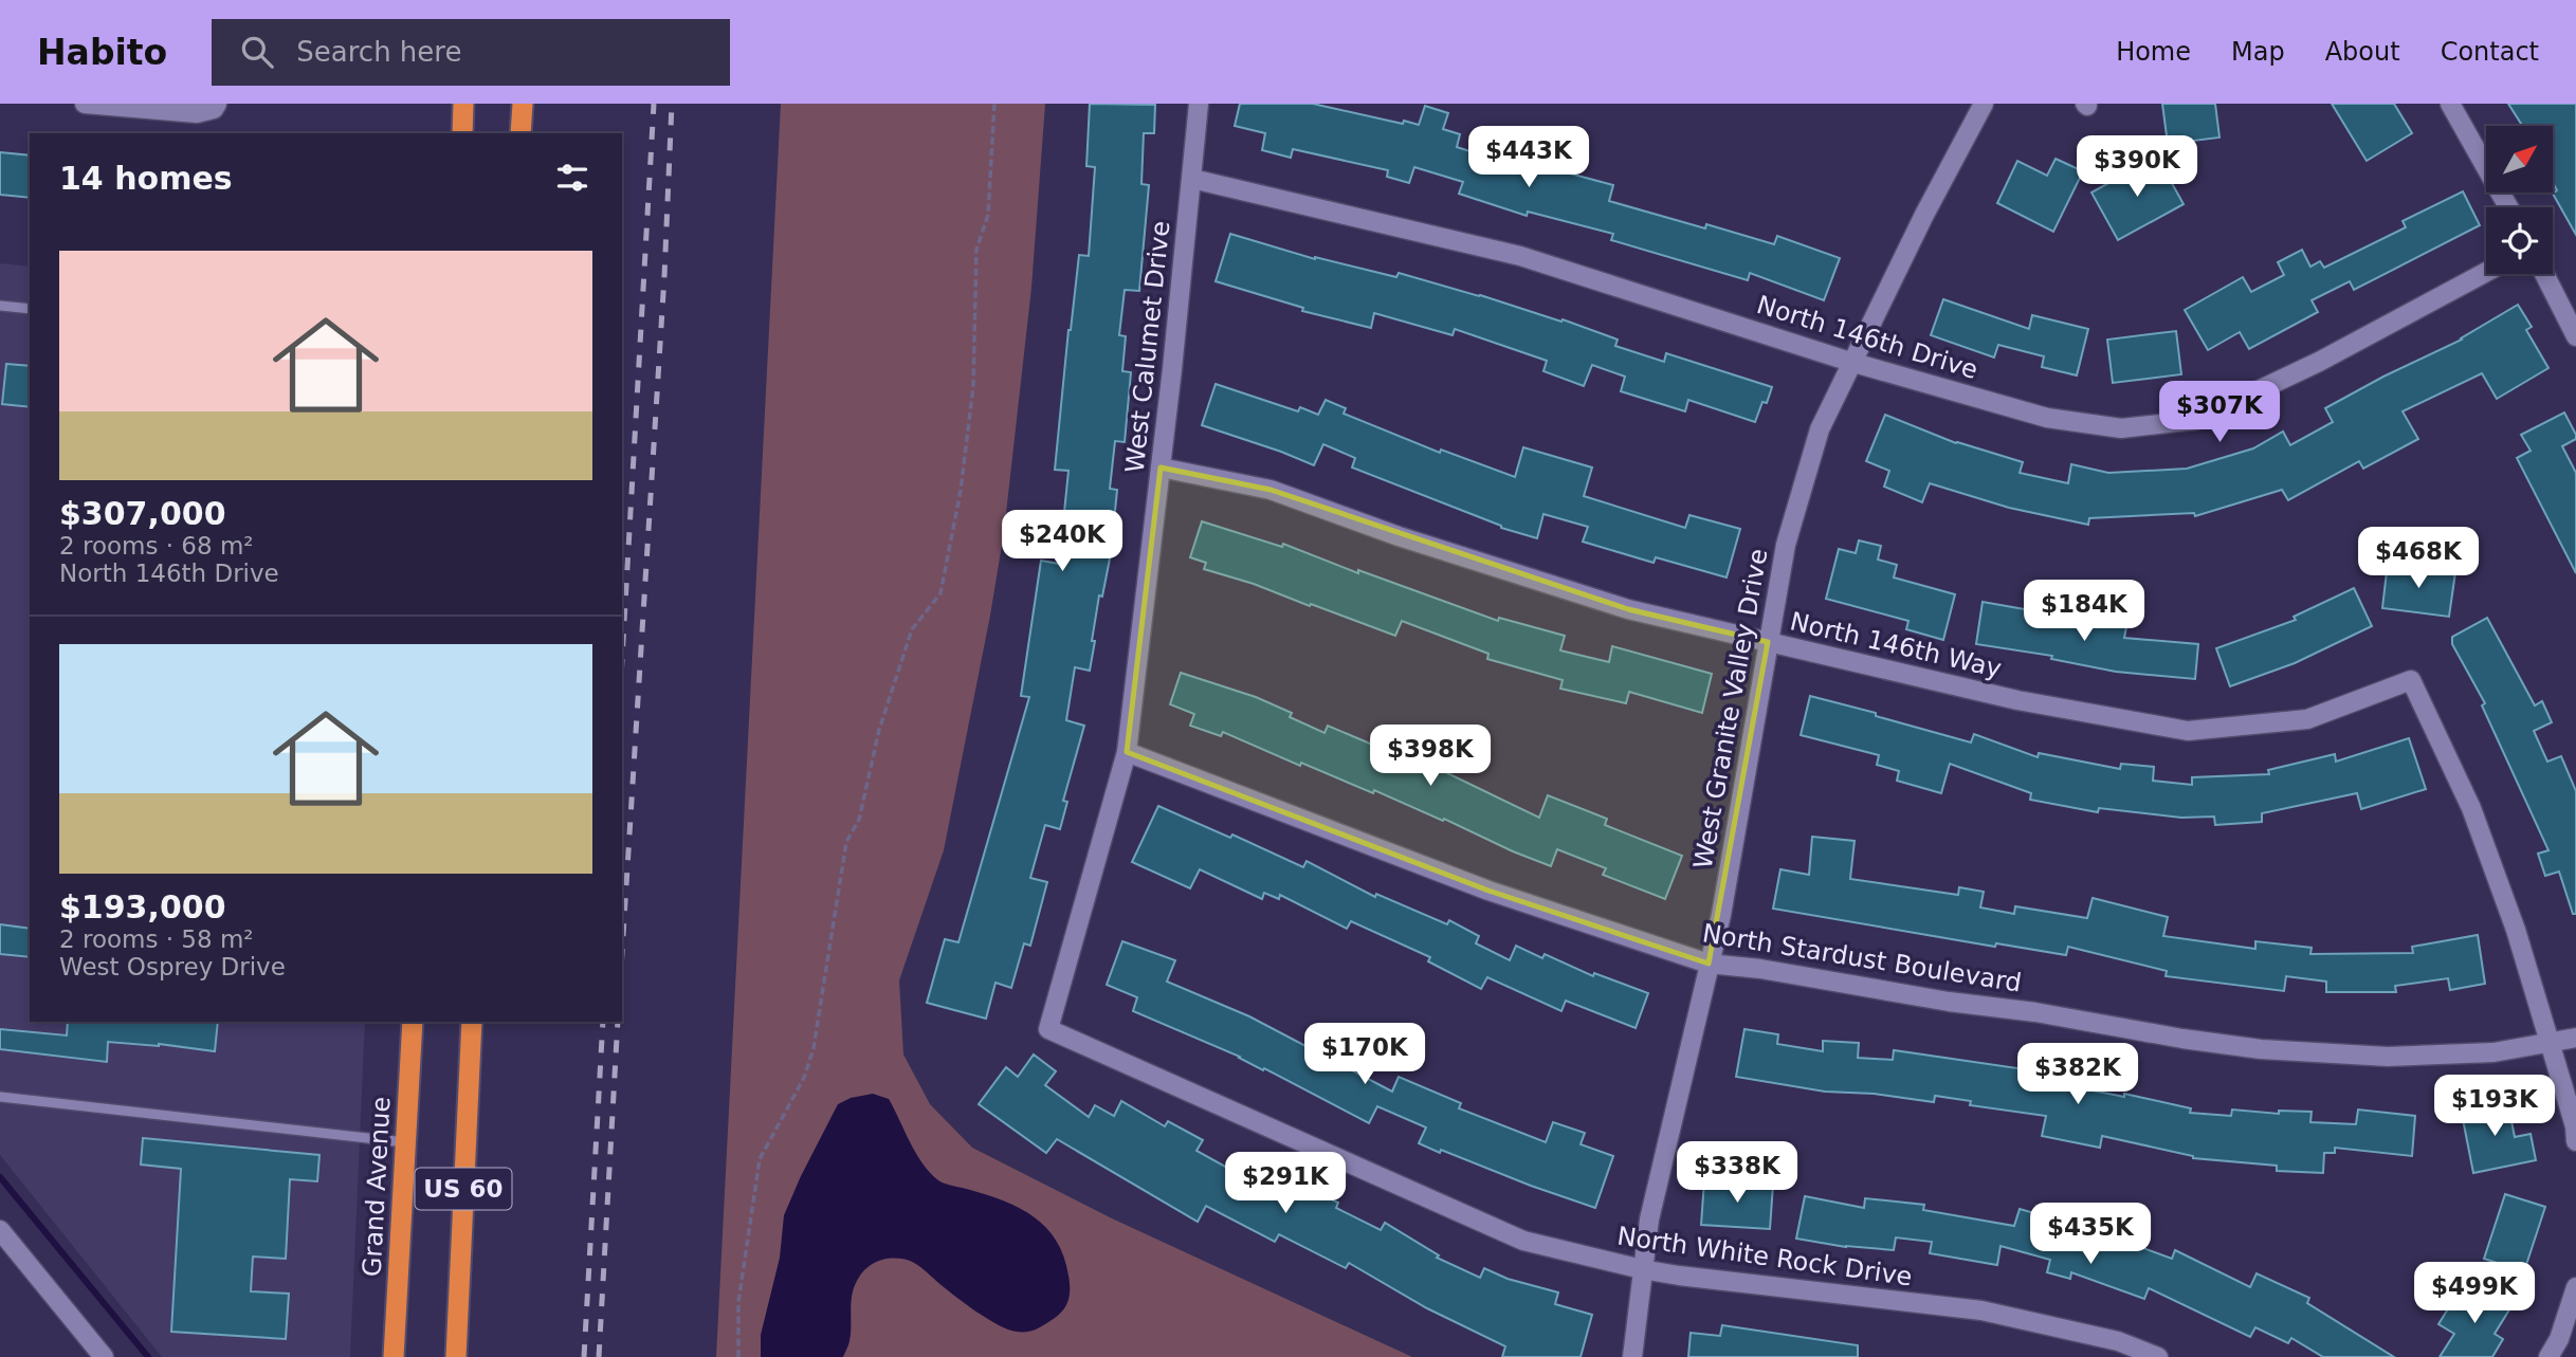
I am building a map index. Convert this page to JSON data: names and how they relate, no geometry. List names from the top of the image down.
{
  "streets": {
    "highway": ["Grand Avenue", "US 60"],
    "street": [
      "North 146th Drive",
      "West Calumet Drive",
      "North 146th Way",
      "West Granite Valley Drive",
      "North Stardust Boulevard",
      "North White Rock Drive"
    ]
  },
  "crossings": [
    ["North 146th Drive", "West Calumet Drive"],
    ["North 146th Drive", "West Granite Valley Drive"],
    ["West Calumet Drive", "North 146th Way"],
    ["West Calumet Drive", "North Stardust Boulevard"],
    ["West Calumet Drive", "North White Rock Drive"],
    ["North 146th Way", "West Granite Valley Drive"],
    ["North 146th Way", "North Stardust Boulevard"],
    ["West Granite Valley Drive", "North Stardust Boulevard"],
    ["West Granite Valley Drive", "North White Rock Drive"]
  ],
  "north": "top right",
  "page": {
    "header": "Habito",
    "search": "Search here",
    "nav": [
      "Home",
      "Map",
      "About",
      "Contact"
    ],
    "price": [
      "$443K",
      "$390K",
      "$307K",
      "$240K",
      "$468K",
      "$184K",
      "$398K",
      "$170K",
      "$382K",
      "$193K",
      "$338K",
      "$291K",
      "$435K",
      "$499K"
    ],
    "heading": "14 homes",
    "list": [
      {
        "name": "$307,000",
        "note": "2 rooms · 68 m² · North 146th Drive"
      },
      {
        "name": "$193,000",
        "note": "2 rooms · 58 m² · West Osprey Drive"
      }
    ]
  }
}
